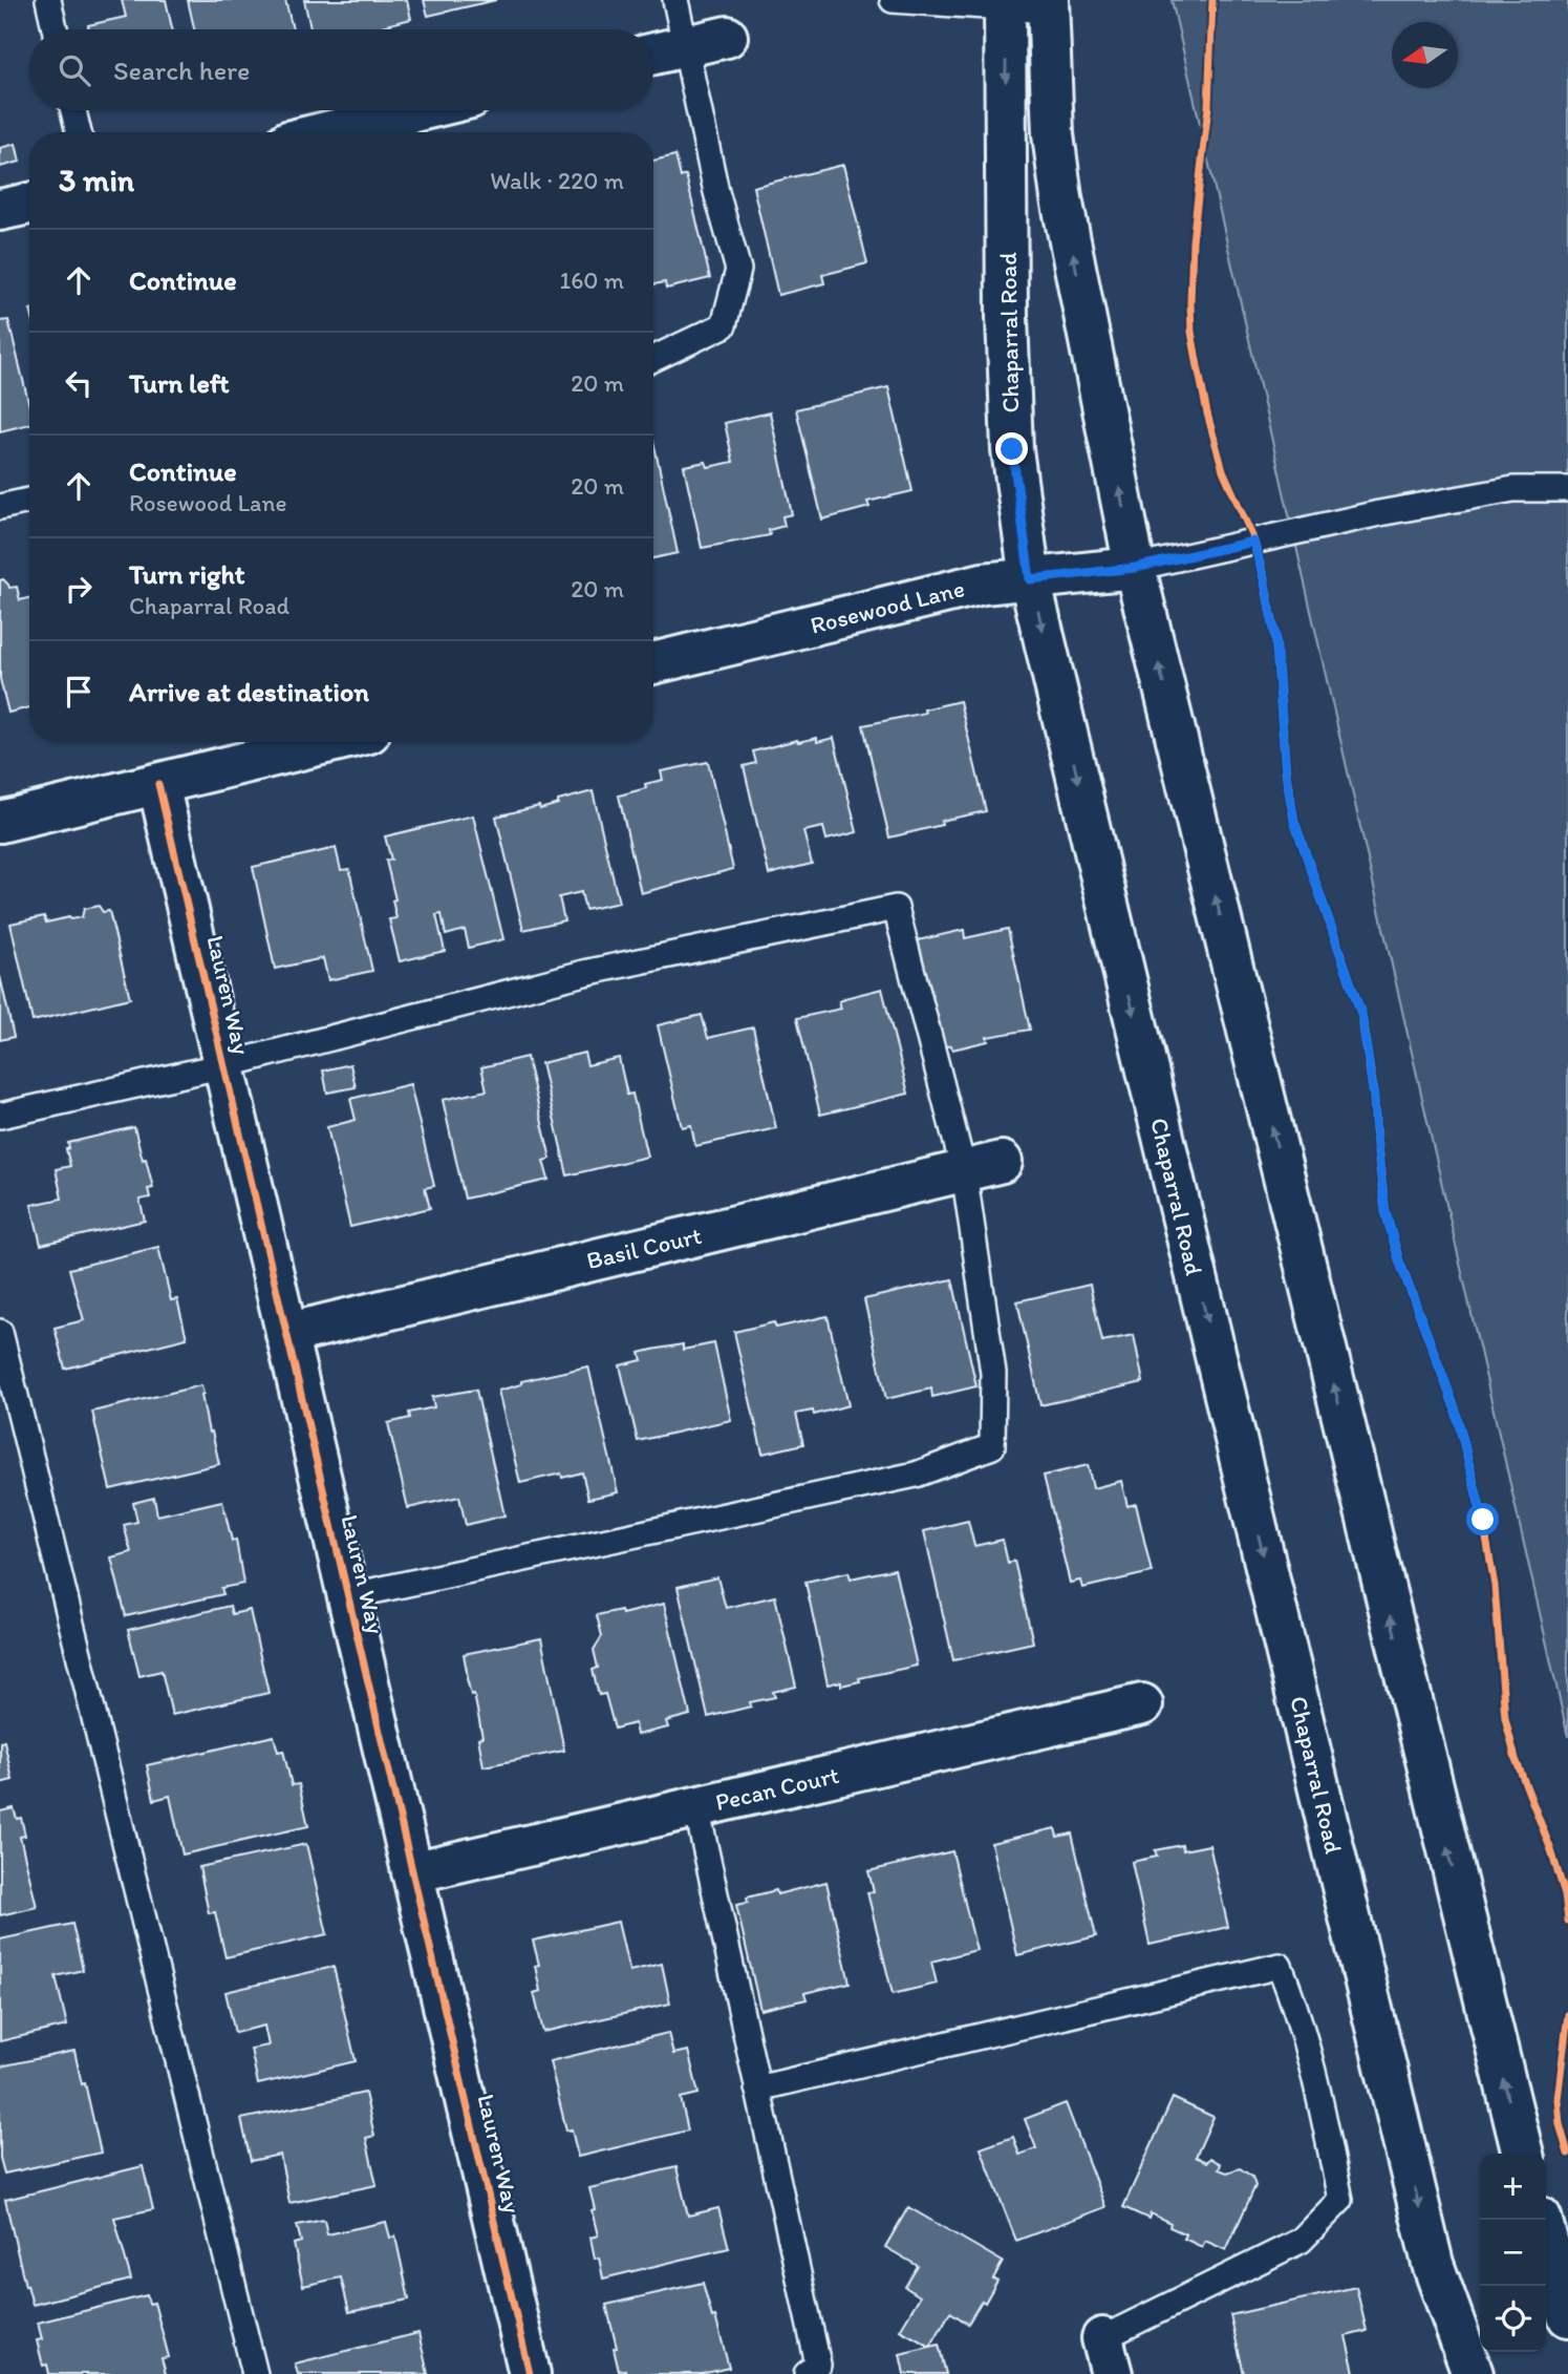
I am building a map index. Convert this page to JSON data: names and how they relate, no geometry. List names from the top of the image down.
{
  "streets": {
    "main road": [
      "Chaparral Road",
      "Rosewood Lane",
      "Lauren Way",
      "Basil Court",
      "Pecan Court"
    ]
  },
  "crossings": [
    ["Chaparral Road", "Rosewood Lane"],
    ["Lauren Way", "Basil Court"],
    ["Lauren Way", "Pecan Court"]
  ],
  "north": "left",
  "page": {
    "search": "Search here",
    "heading": ["3 min", "Walk · 220 m"],
    "list": [
      ["Continue", "160 m"],
      ["Turn left", "20 m"],
      ["Continue", "Rosewood Lane", "20 m"],
      ["Turn right", "Chaparral Road", "20 m"],
      "Arrive at destination"
    ],
    "map_buttons": ["+", "−"]
  }
}
